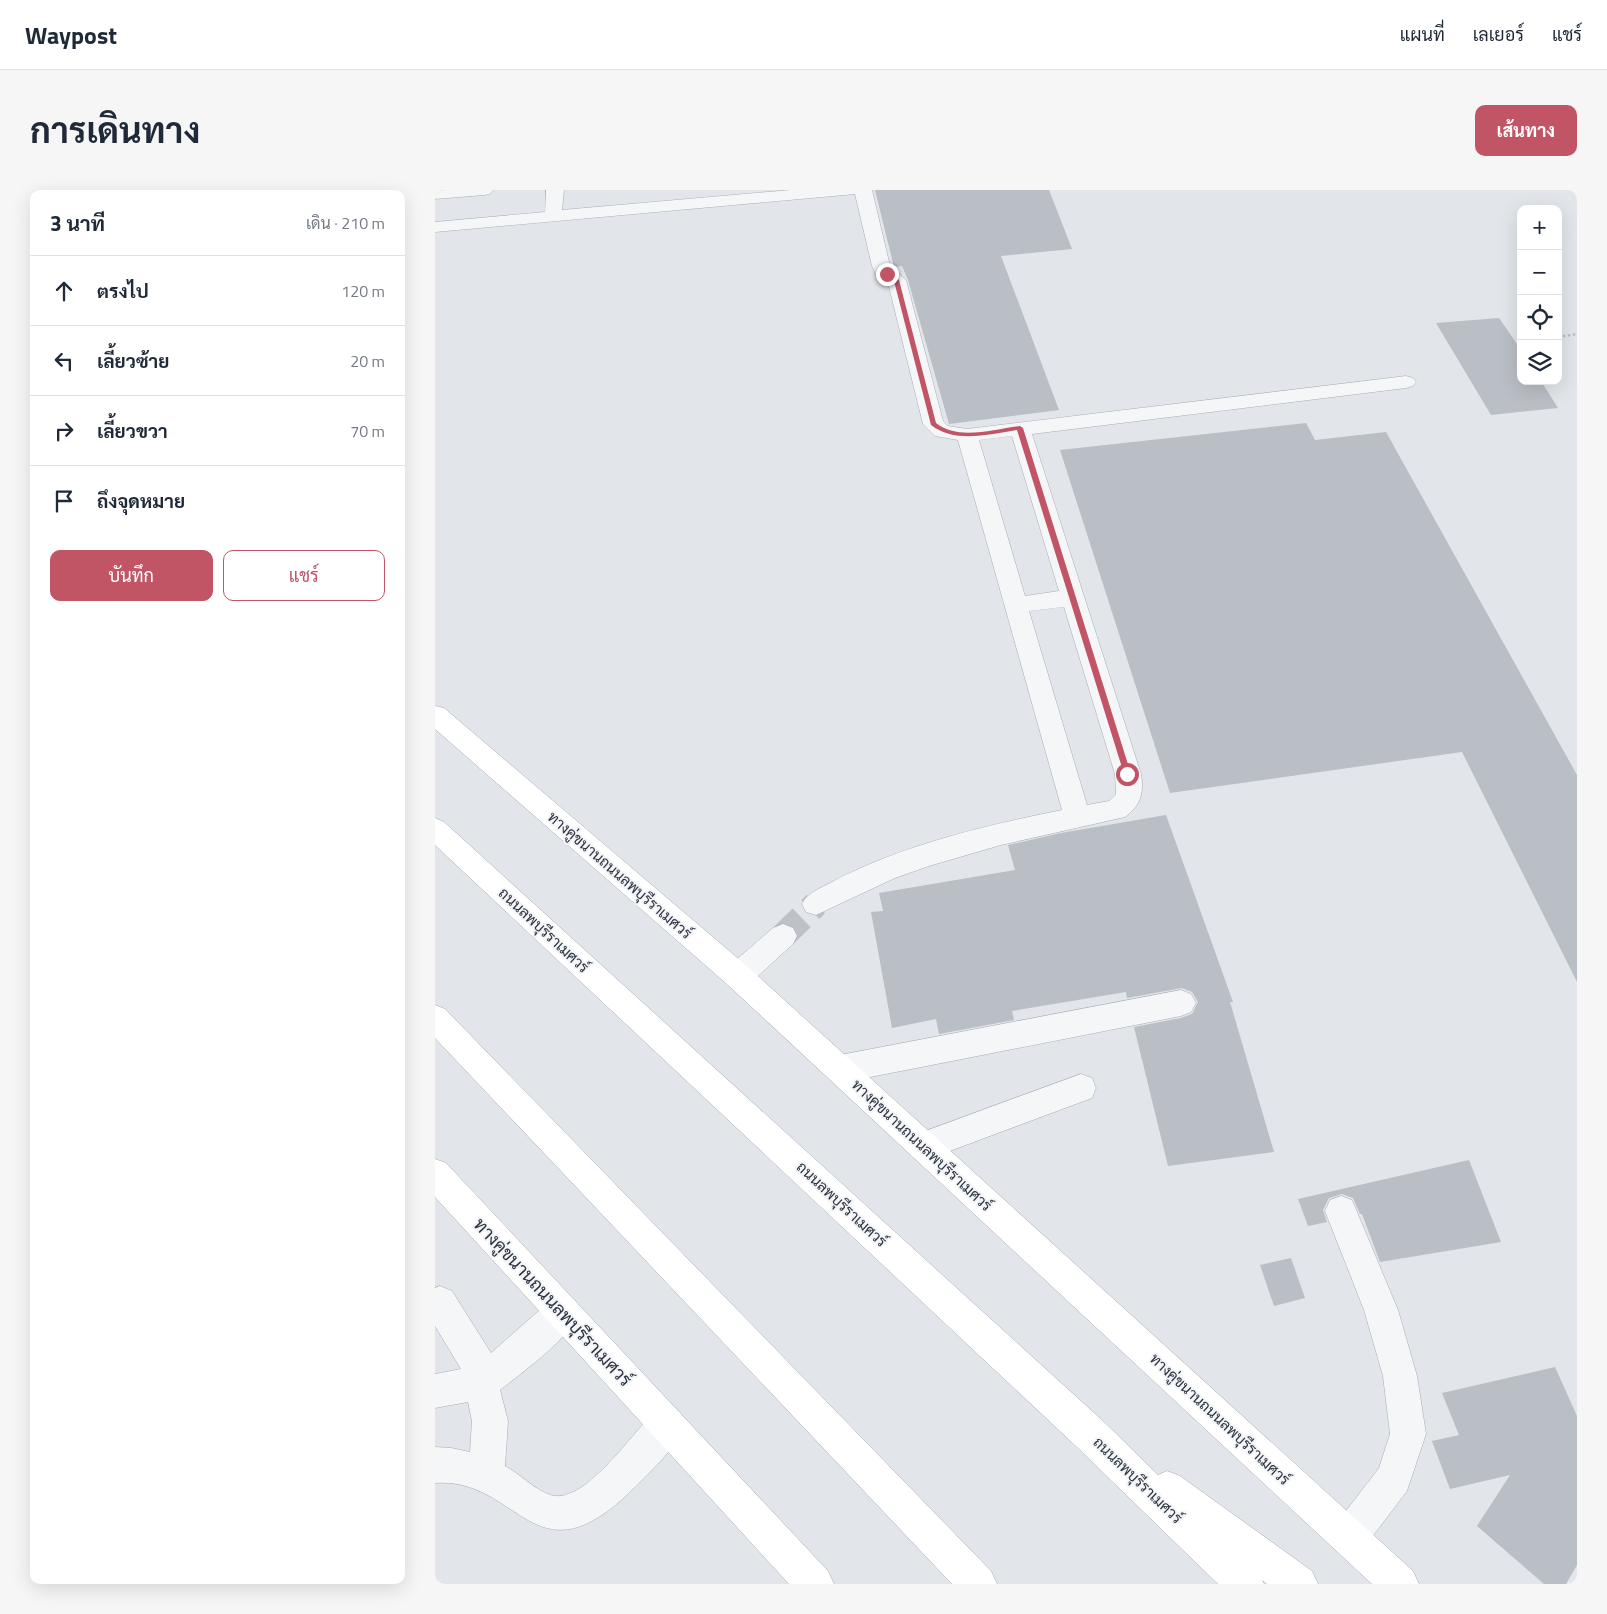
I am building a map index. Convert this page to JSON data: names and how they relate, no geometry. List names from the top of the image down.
{
  "streets": {
    "main road": ["ทางคู่ขนานถนนลพบุรีราเมศวร์", "ถนนลพบุรีราเมศวร์"]
  },
  "page": {
    "header": "Waypost",
    "nav": ["แผนที่", "เลเยอร์", "แชร์"],
    "title": "การเดินทาง",
    "buttons": [
      "เส้นทาง",
      ["บันทึก", "แชร์"]
    ],
    "heading": ["3 นาที", "เดิน · 210 m"],
    "map_buttons": ["+", "−"],
    "list": [
      ["ตรงไป", "120 m"],
      ["เลี้ยวซ้าย", "20 m"],
      ["เลี้ยวขวา", "70 m"],
      "ถึงจุดหมาย"
    ]
  }
}
